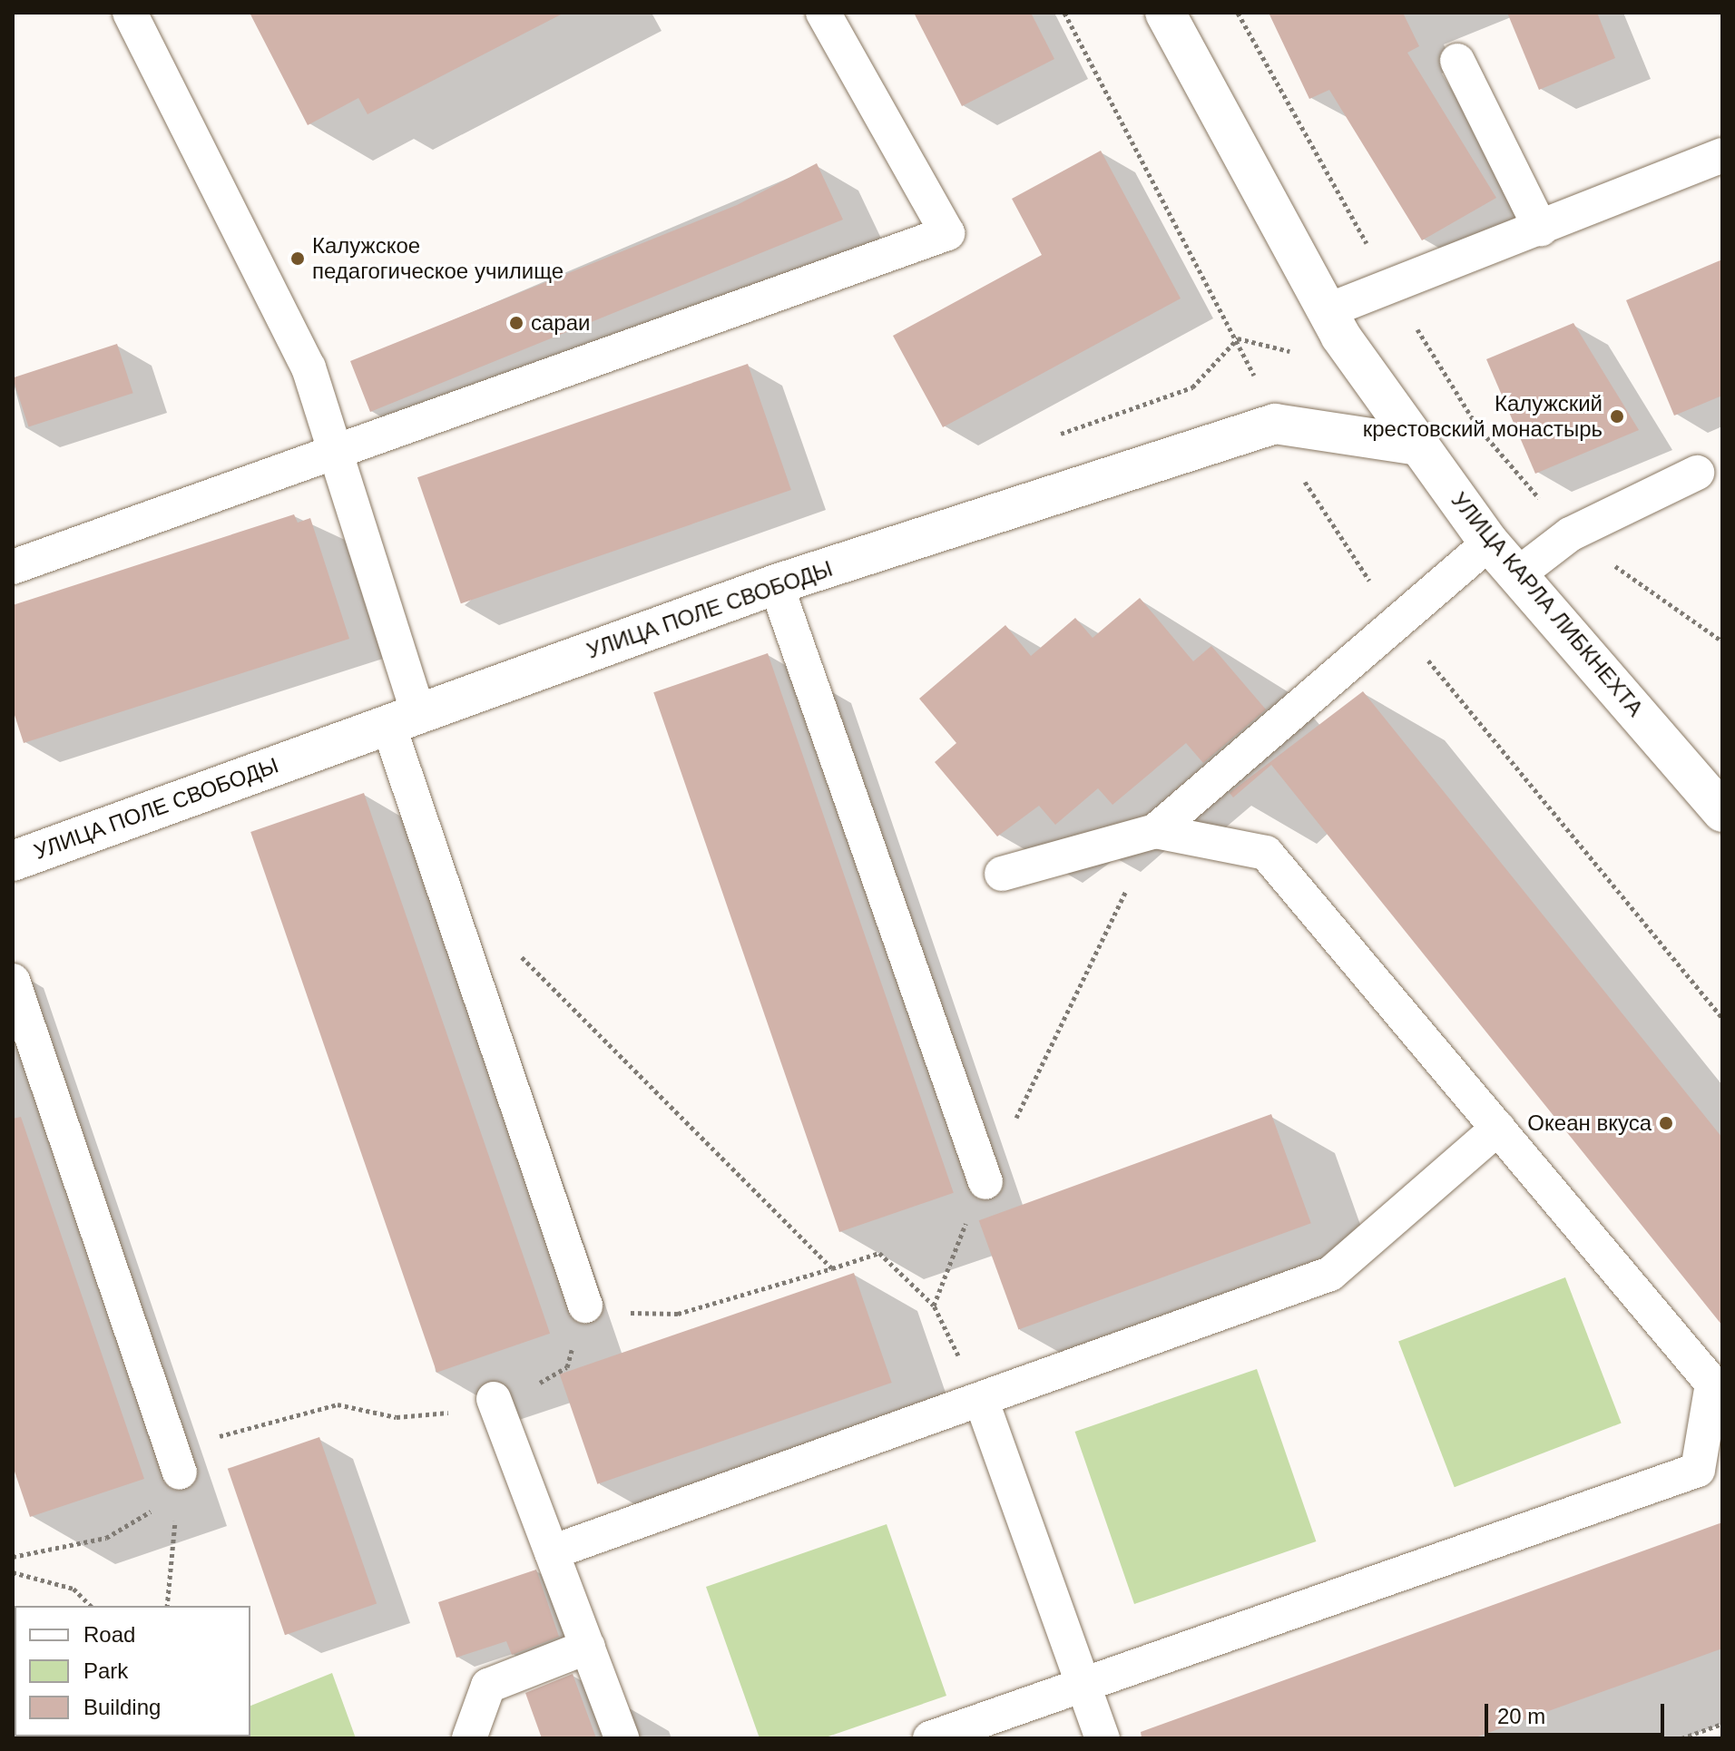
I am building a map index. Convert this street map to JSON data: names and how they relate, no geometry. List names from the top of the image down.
{
  "streets": {
    "street": ["УЛИЦА КАРЛА ЛИБКНЕХТА", "УЛИЦА ПОЛЕ СВОБОДЫ"]
  },
  "crossings": [
    ["УЛИЦА КАРЛА ЛИБКНЕХТА", "УЛИЦА ПОЛЕ СВОБОДЫ"]
  ],
  "places": [
    "Калужское педагогическое училище",
    "сараи",
    "Калужский крестовский монастырь",
    "Океан вкуса"
  ],
  "legend": ["Road", "Park", "Building"],
  "scale_bar": "20 m"
}
